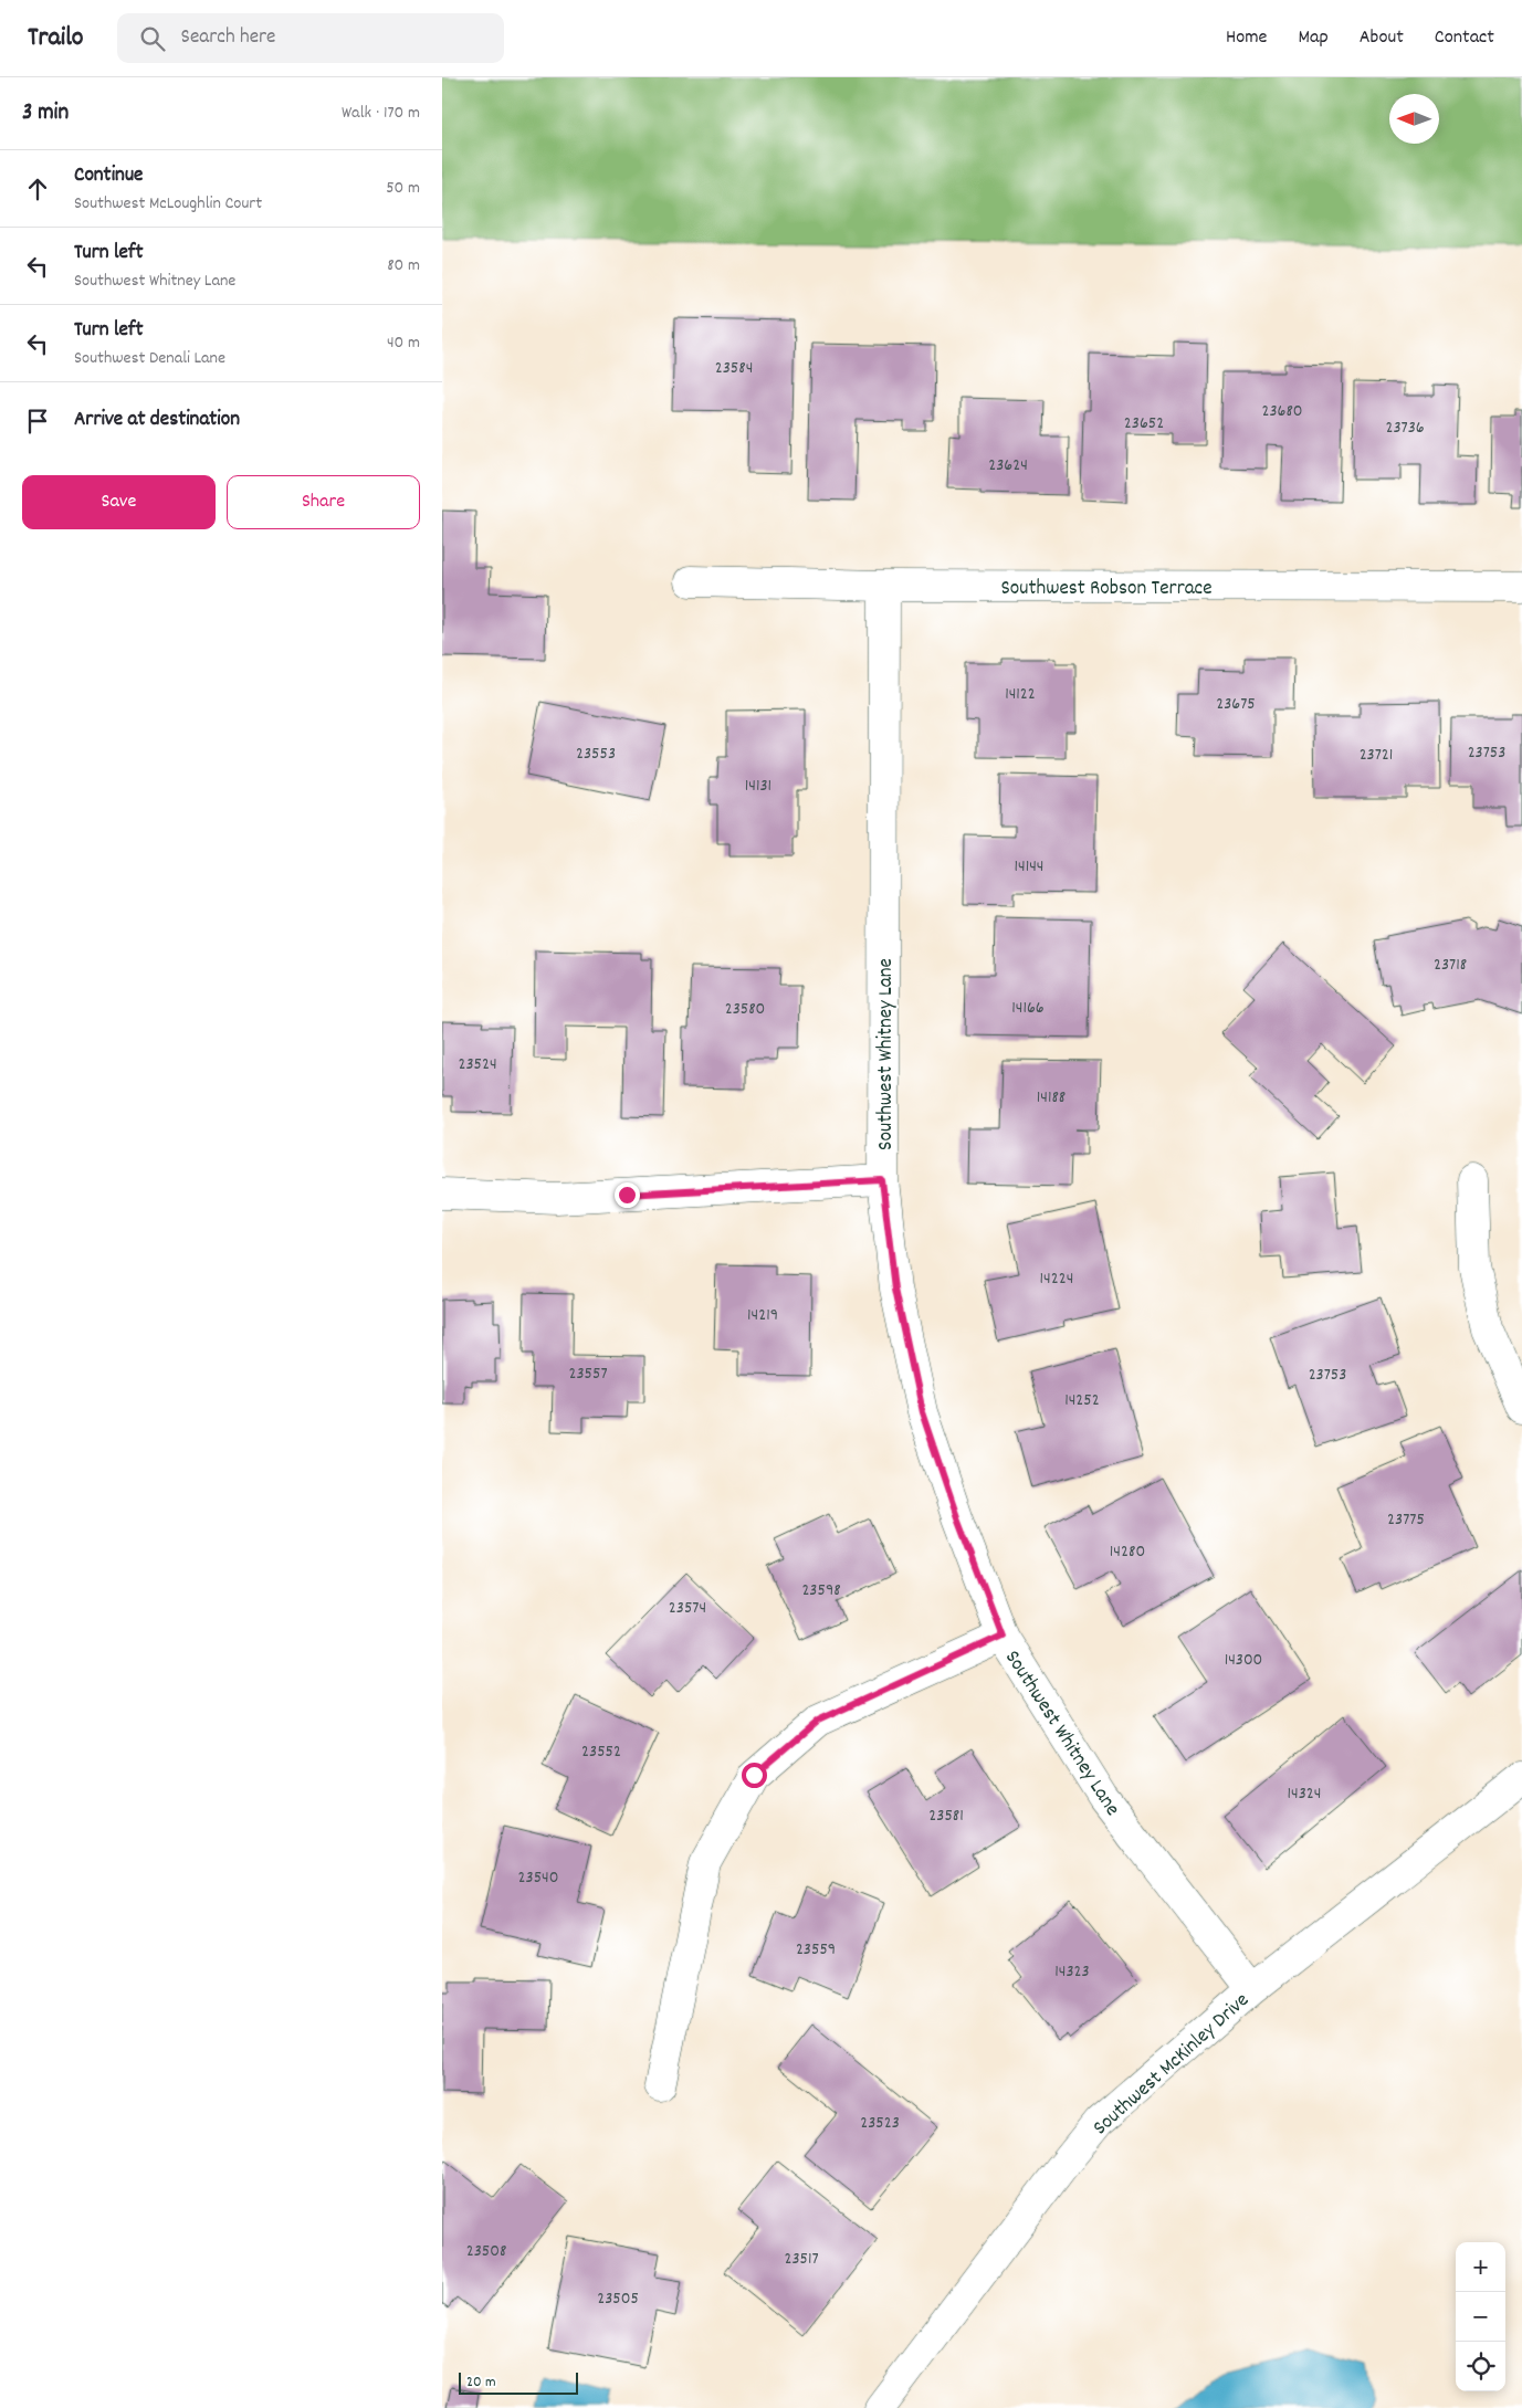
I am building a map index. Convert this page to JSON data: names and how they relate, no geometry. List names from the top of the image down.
{
  "streets": {
    "street": ["Southwest Robson Terrace", "Southwest Whitney Lane", "Southwest McKinley Drive"]
  },
  "crossings": [
    ["Southwest Robson Terrace", "Southwest Whitney Lane"],
    ["Southwest Whitney Lane", "Southwest McKinley Drive"]
  ],
  "house_numbers": [
    "23584",
    "23680",
    "23652",
    "23736",
    "23624",
    "14122",
    "23675",
    "23753",
    "23553",
    "23721",
    "14131",
    "14144",
    "23718",
    "14166",
    "23580",
    "23524",
    "14188",
    "14224",
    "14219",
    "23557",
    "23753",
    "14252",
    "23775",
    "14280",
    "23598",
    "23574",
    "14300",
    "23552",
    "14324",
    "23581",
    "23540",
    "23559",
    "14323",
    "23523",
    "23508",
    "23517",
    "23505"
  ],
  "scale_bar": "20 m",
  "north": "left",
  "page": {
    "header": "Trailo",
    "search": "Search here",
    "nav": [
      "Home",
      "Map",
      "About",
      "Contact"
    ],
    "heading": ["3 min", "Walk · 170 m"],
    "list": [
      ["Continue", "Southwest McLoughlin Court", "50 m"],
      ["Turn left", "Southwest Whitney Lane", "80 m"],
      ["Turn left", "Southwest Denali Lane", "40 m"],
      "Arrive at destination"
    ],
    "buttons": ["Save", "Share"],
    "map_buttons": ["+", "−"],
    "scale": "20 m"
  }
}
